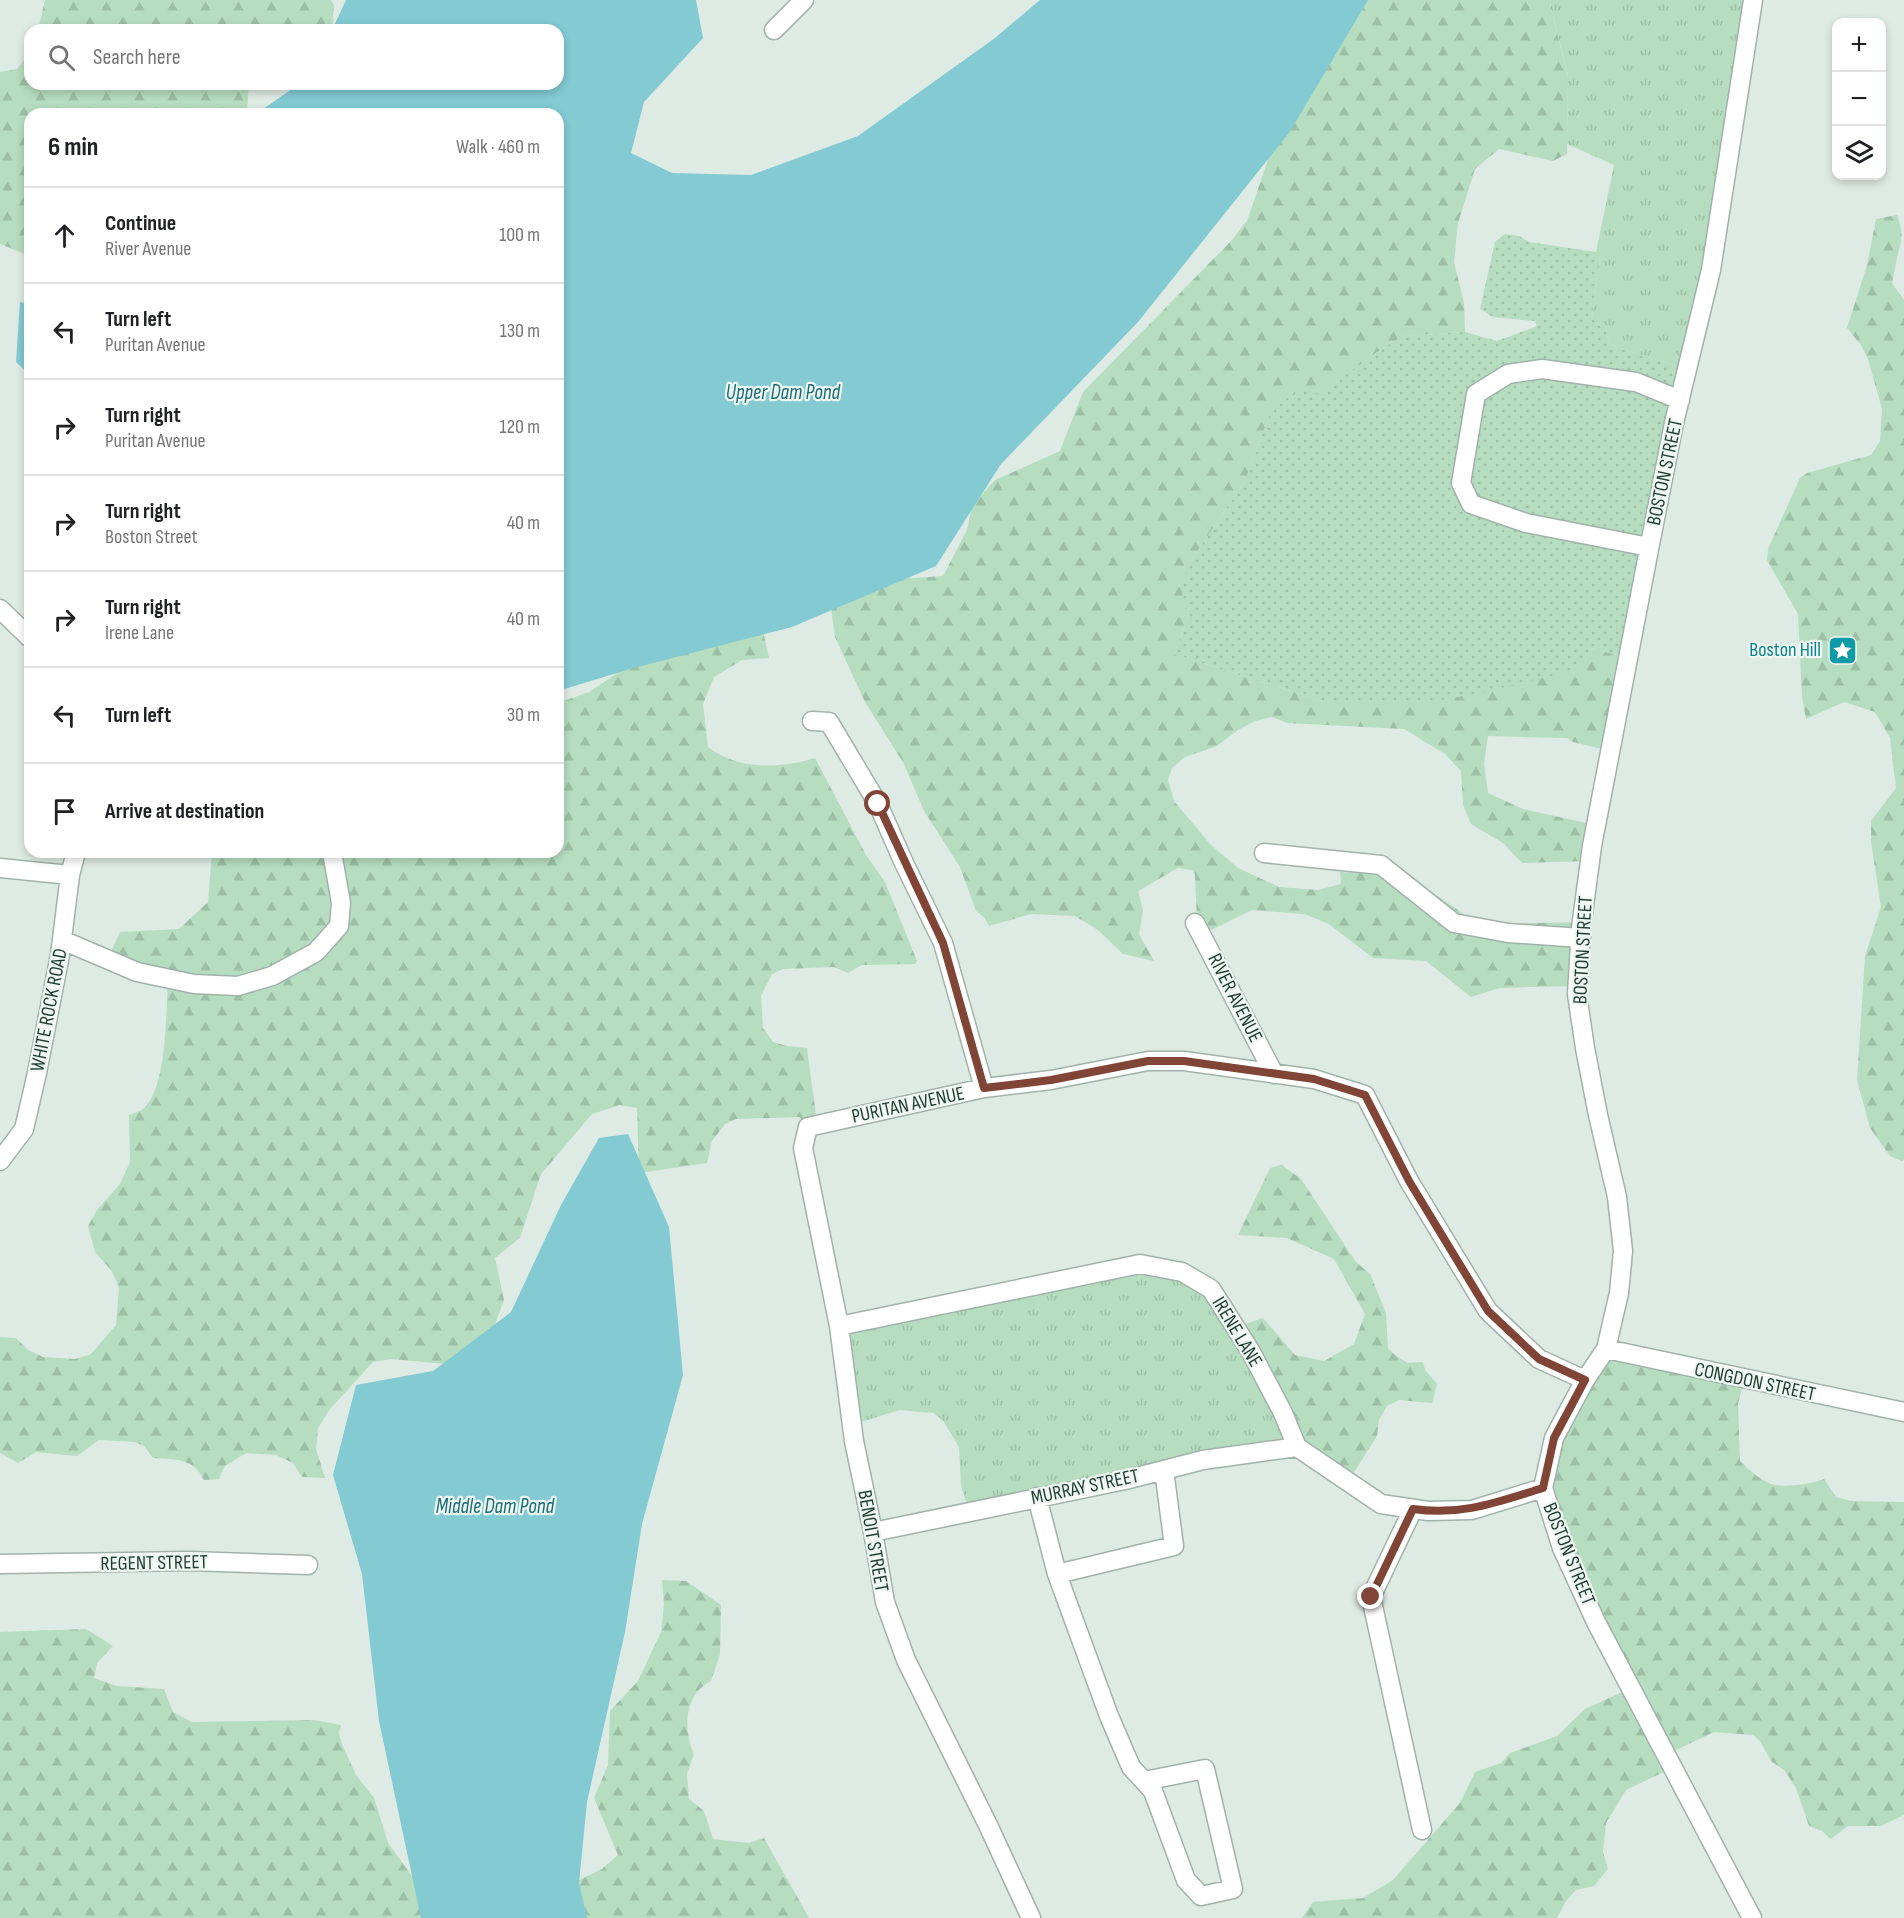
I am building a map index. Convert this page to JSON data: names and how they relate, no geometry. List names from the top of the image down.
{
  "streets": {
    "street": [
      "BOSTON STREET",
      "RIVER AVENUE",
      "WHITE ROCK ROAD",
      "PURITAN AVENUE",
      "IRENE LANE",
      "CONGDON STREET",
      "MURRAY STREET",
      "BENOIT STREET",
      "REGENT STREET"
    ]
  },
  "crossings": [
    ["BOSTON STREET", "PURITAN AVENUE"],
    ["BOSTON STREET", "CONGDON STREET"],
    ["RIVER AVENUE", "PURITAN AVENUE"],
    ["PURITAN AVENUE", "BENOIT STREET"],
    ["IRENE LANE", "MURRAY STREET"],
    ["IRENE LANE", "BENOIT STREET"],
    ["MURRAY STREET", "BENOIT STREET"]
  ],
  "water": ["Upper Dam Pond", "Middle Dam Pond"],
  "places": {
    "place": ["Boston Hill"]
  },
  "page": {
    "map_buttons": ["+", "−"],
    "search": "Search here",
    "heading": ["6 min", "Walk · 460 m"],
    "list": [
      ["Continue", "River Avenue", "100 m"],
      ["Turn left", "Puritan Avenue", "130 m"],
      ["Turn right", "Puritan Avenue", "120 m"],
      ["Turn right", "Boston Street", "40 m"],
      ["Turn right", "Irene Lane", "40 m"],
      ["Turn left", "30 m"],
      "Arrive at destination"
    ]
  }
}
